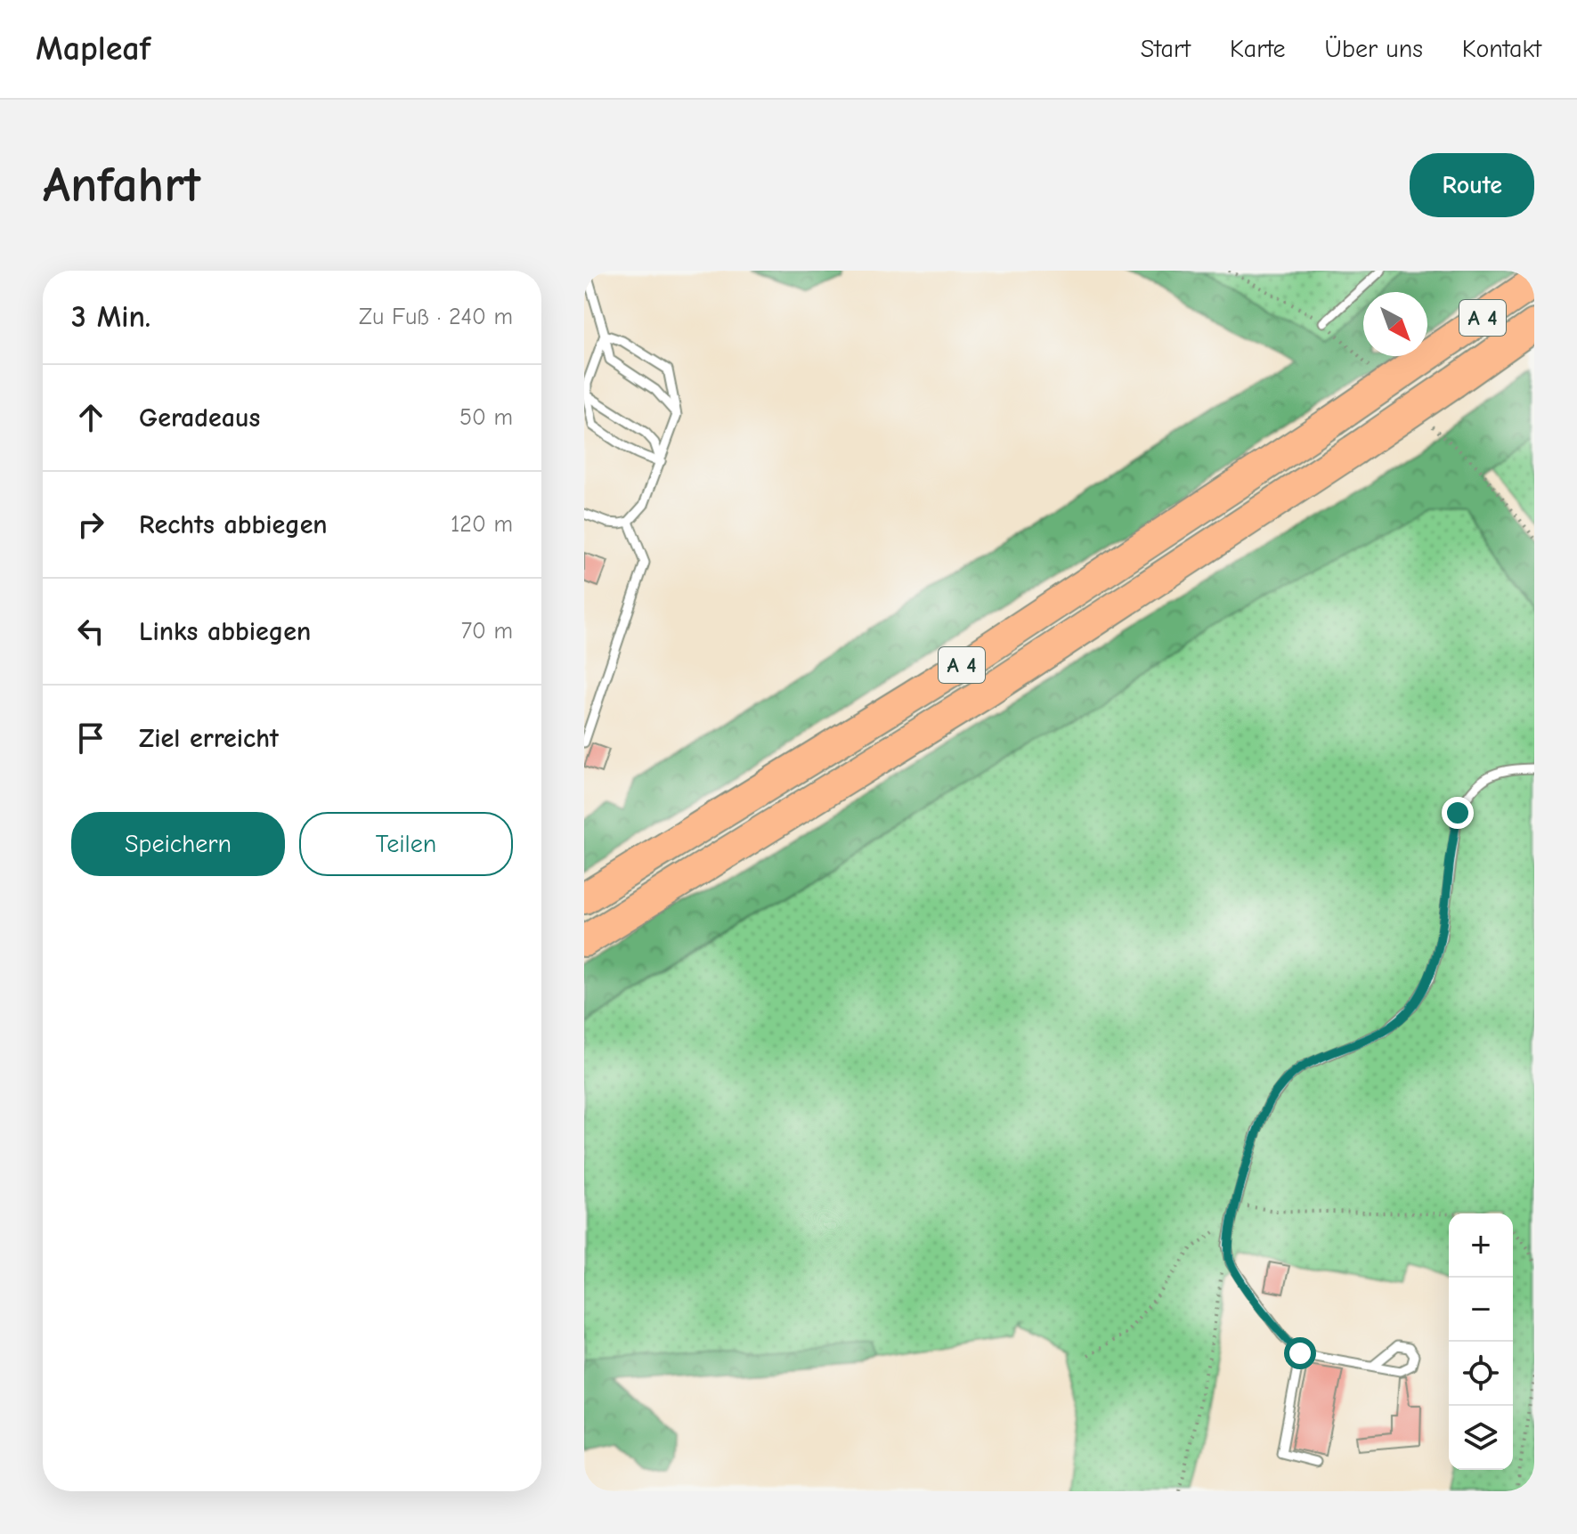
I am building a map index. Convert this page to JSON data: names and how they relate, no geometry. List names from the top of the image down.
{
  "streets": {
    "highway": ["A 4"]
  },
  "north": "bottom right",
  "page": {
    "header": "Mapleaf",
    "nav": [
      "Start",
      "Karte",
      "Über uns",
      "Kontakt"
    ],
    "buttons": [
      "Route",
      ["Speichern", "Teilen"]
    ],
    "title": "Anfahrt",
    "heading": ["3 Min.", "Zu Fuß · 240 m"],
    "list": [
      ["Geradeaus", "50 m"],
      ["Rechts abbiegen", "120 m"],
      ["Links abbiegen", "70 m"],
      "Ziel erreicht"
    ],
    "map_buttons": ["+", "−"]
  }
}
